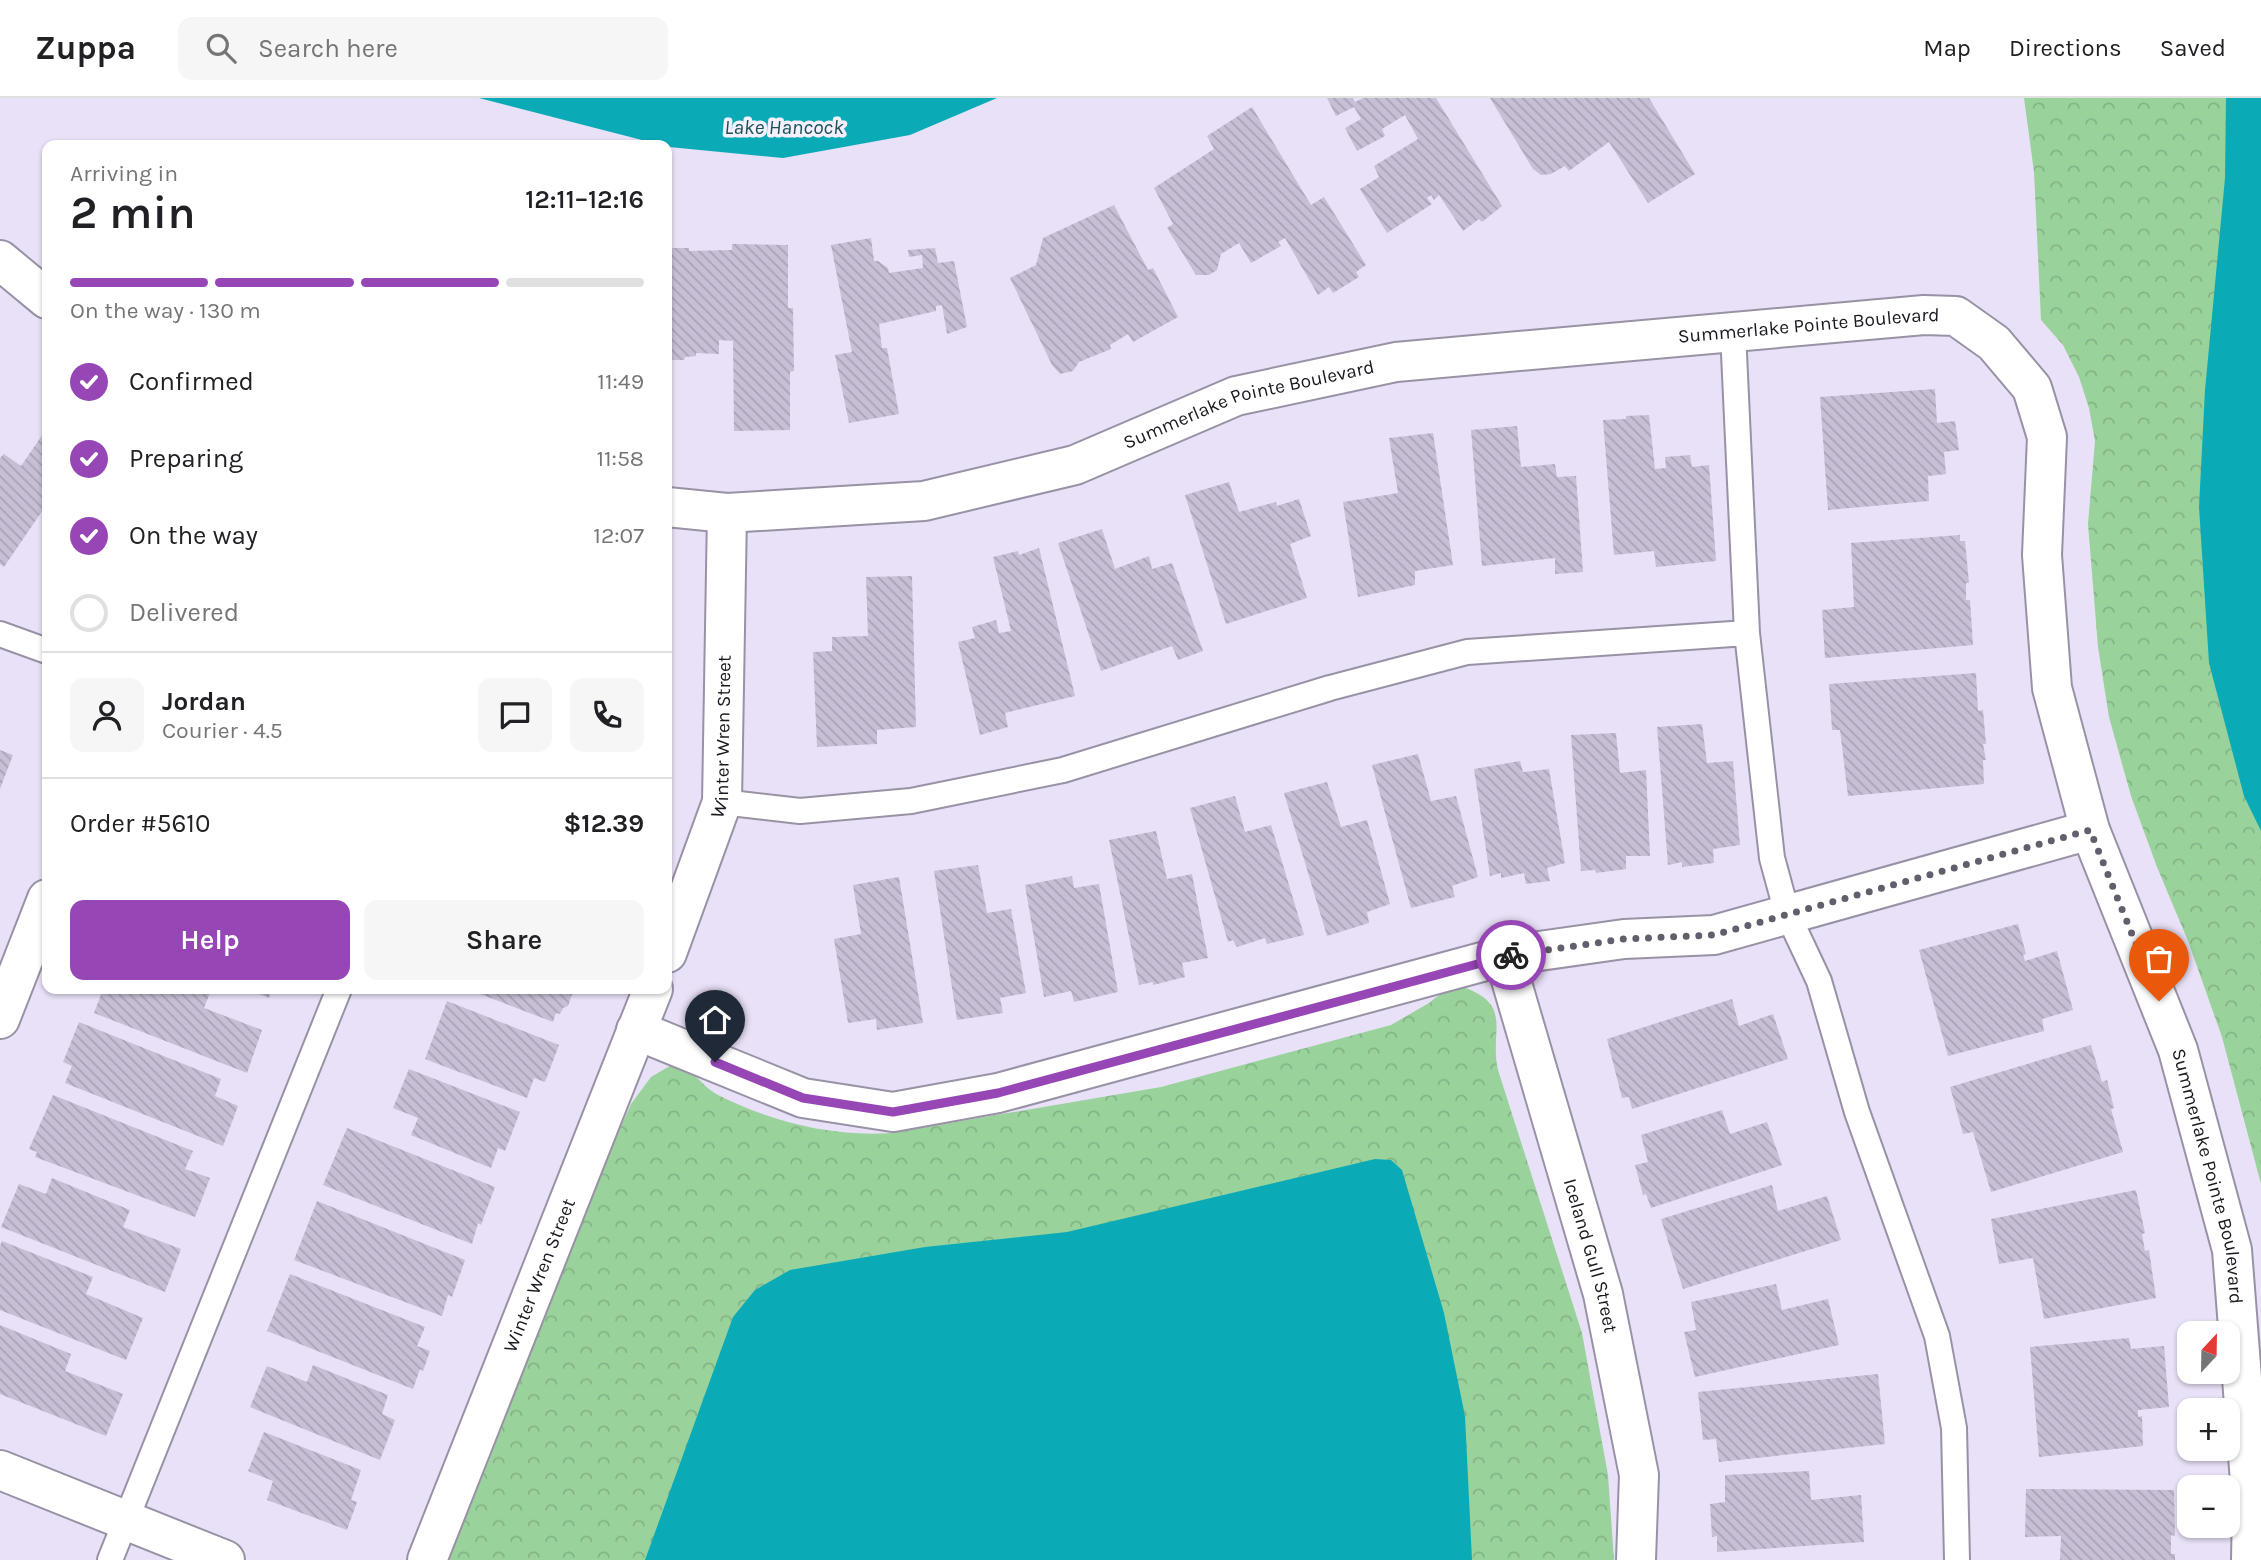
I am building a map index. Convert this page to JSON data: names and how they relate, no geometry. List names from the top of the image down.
{
  "streets": {
    "street": ["Summerlake Pointe Boulevard", "Winter Wren Street", "Iceland Gull Street"]
  },
  "crossings": [
    ["Summerlake Pointe Boulevard", "Winter Wren Street"]
  ],
  "water": ["Lake Hancock"],
  "north": "top",
  "page": {
    "header": "Zuppa",
    "search": "Search here",
    "nav": ["Map", "Directions", "Saved"],
    "heading": ["2 min", "Arriving in", "12:11–12:16"],
    "panel": [
      "Jordan",
      "Courier · 4.5",
      "Order #5610",
      "$12.39"
    ],
    "bar": "On the way · 130 m",
    "list": [
      ["Confirmed", "11:49"],
      ["Preparing", "11:58"],
      ["On the way", "12:07"],
      "Delivered"
    ],
    "buttons": ["Help", "Share"],
    "map_buttons": ["+", "−"]
  }
}
